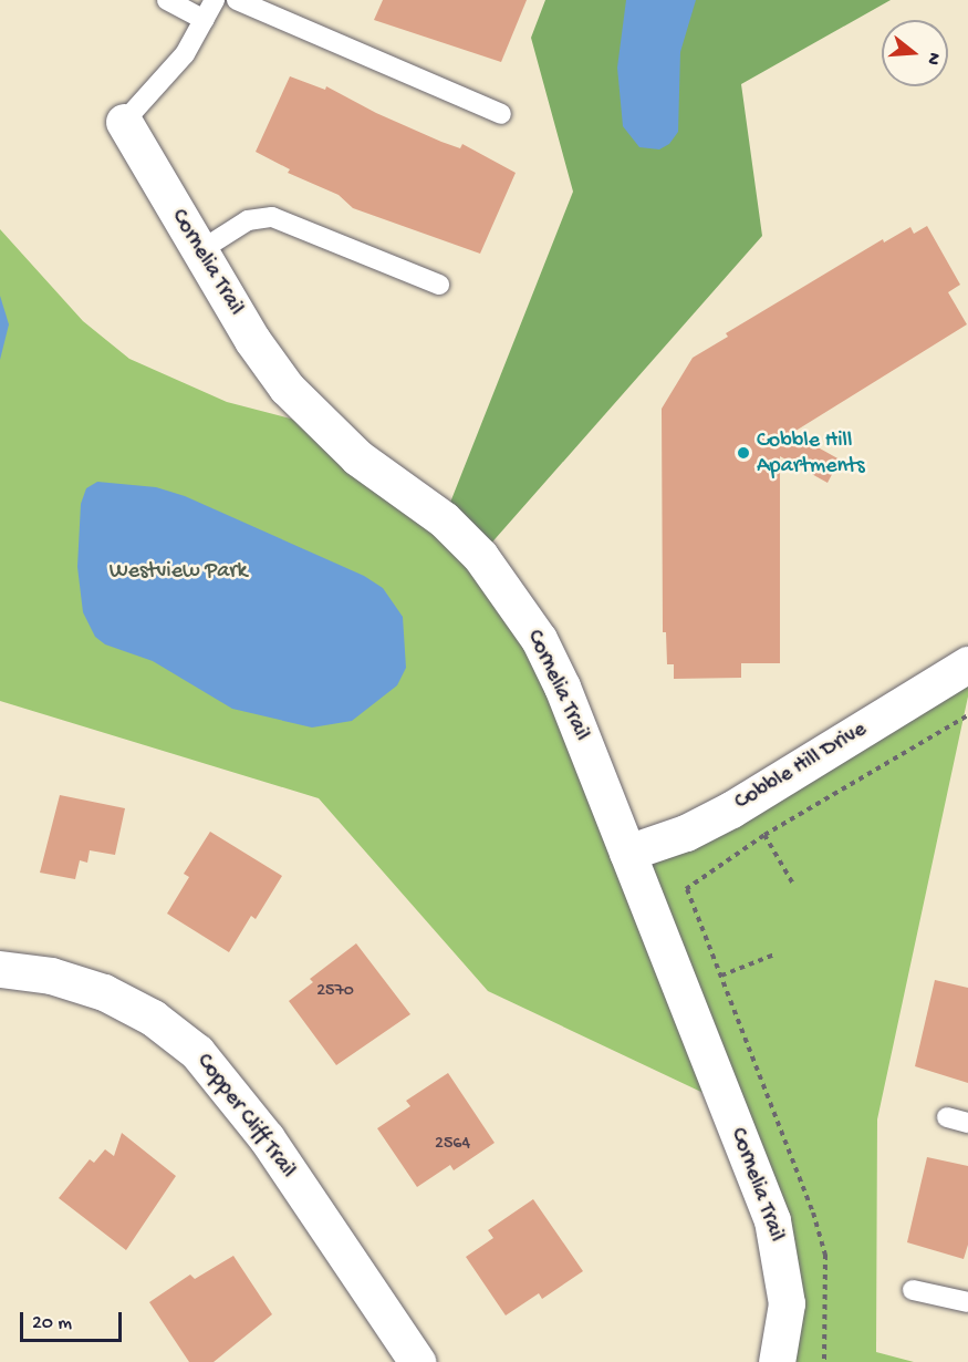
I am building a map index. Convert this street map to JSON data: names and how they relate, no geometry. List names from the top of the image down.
{
  "streets": {
    "street": ["Cornelia Trail", "Cobble Hill Drive", "Copper Cliff Trail"]
  },
  "crossings": [
    ["Cornelia Trail", "Cobble Hill Drive"]
  ],
  "parks": ["Westview Park"],
  "places": ["Cobble Hill Apartments"],
  "house_numbers": ["2570", "2564"],
  "scale_bar": "20 m",
  "north": "right"
}
